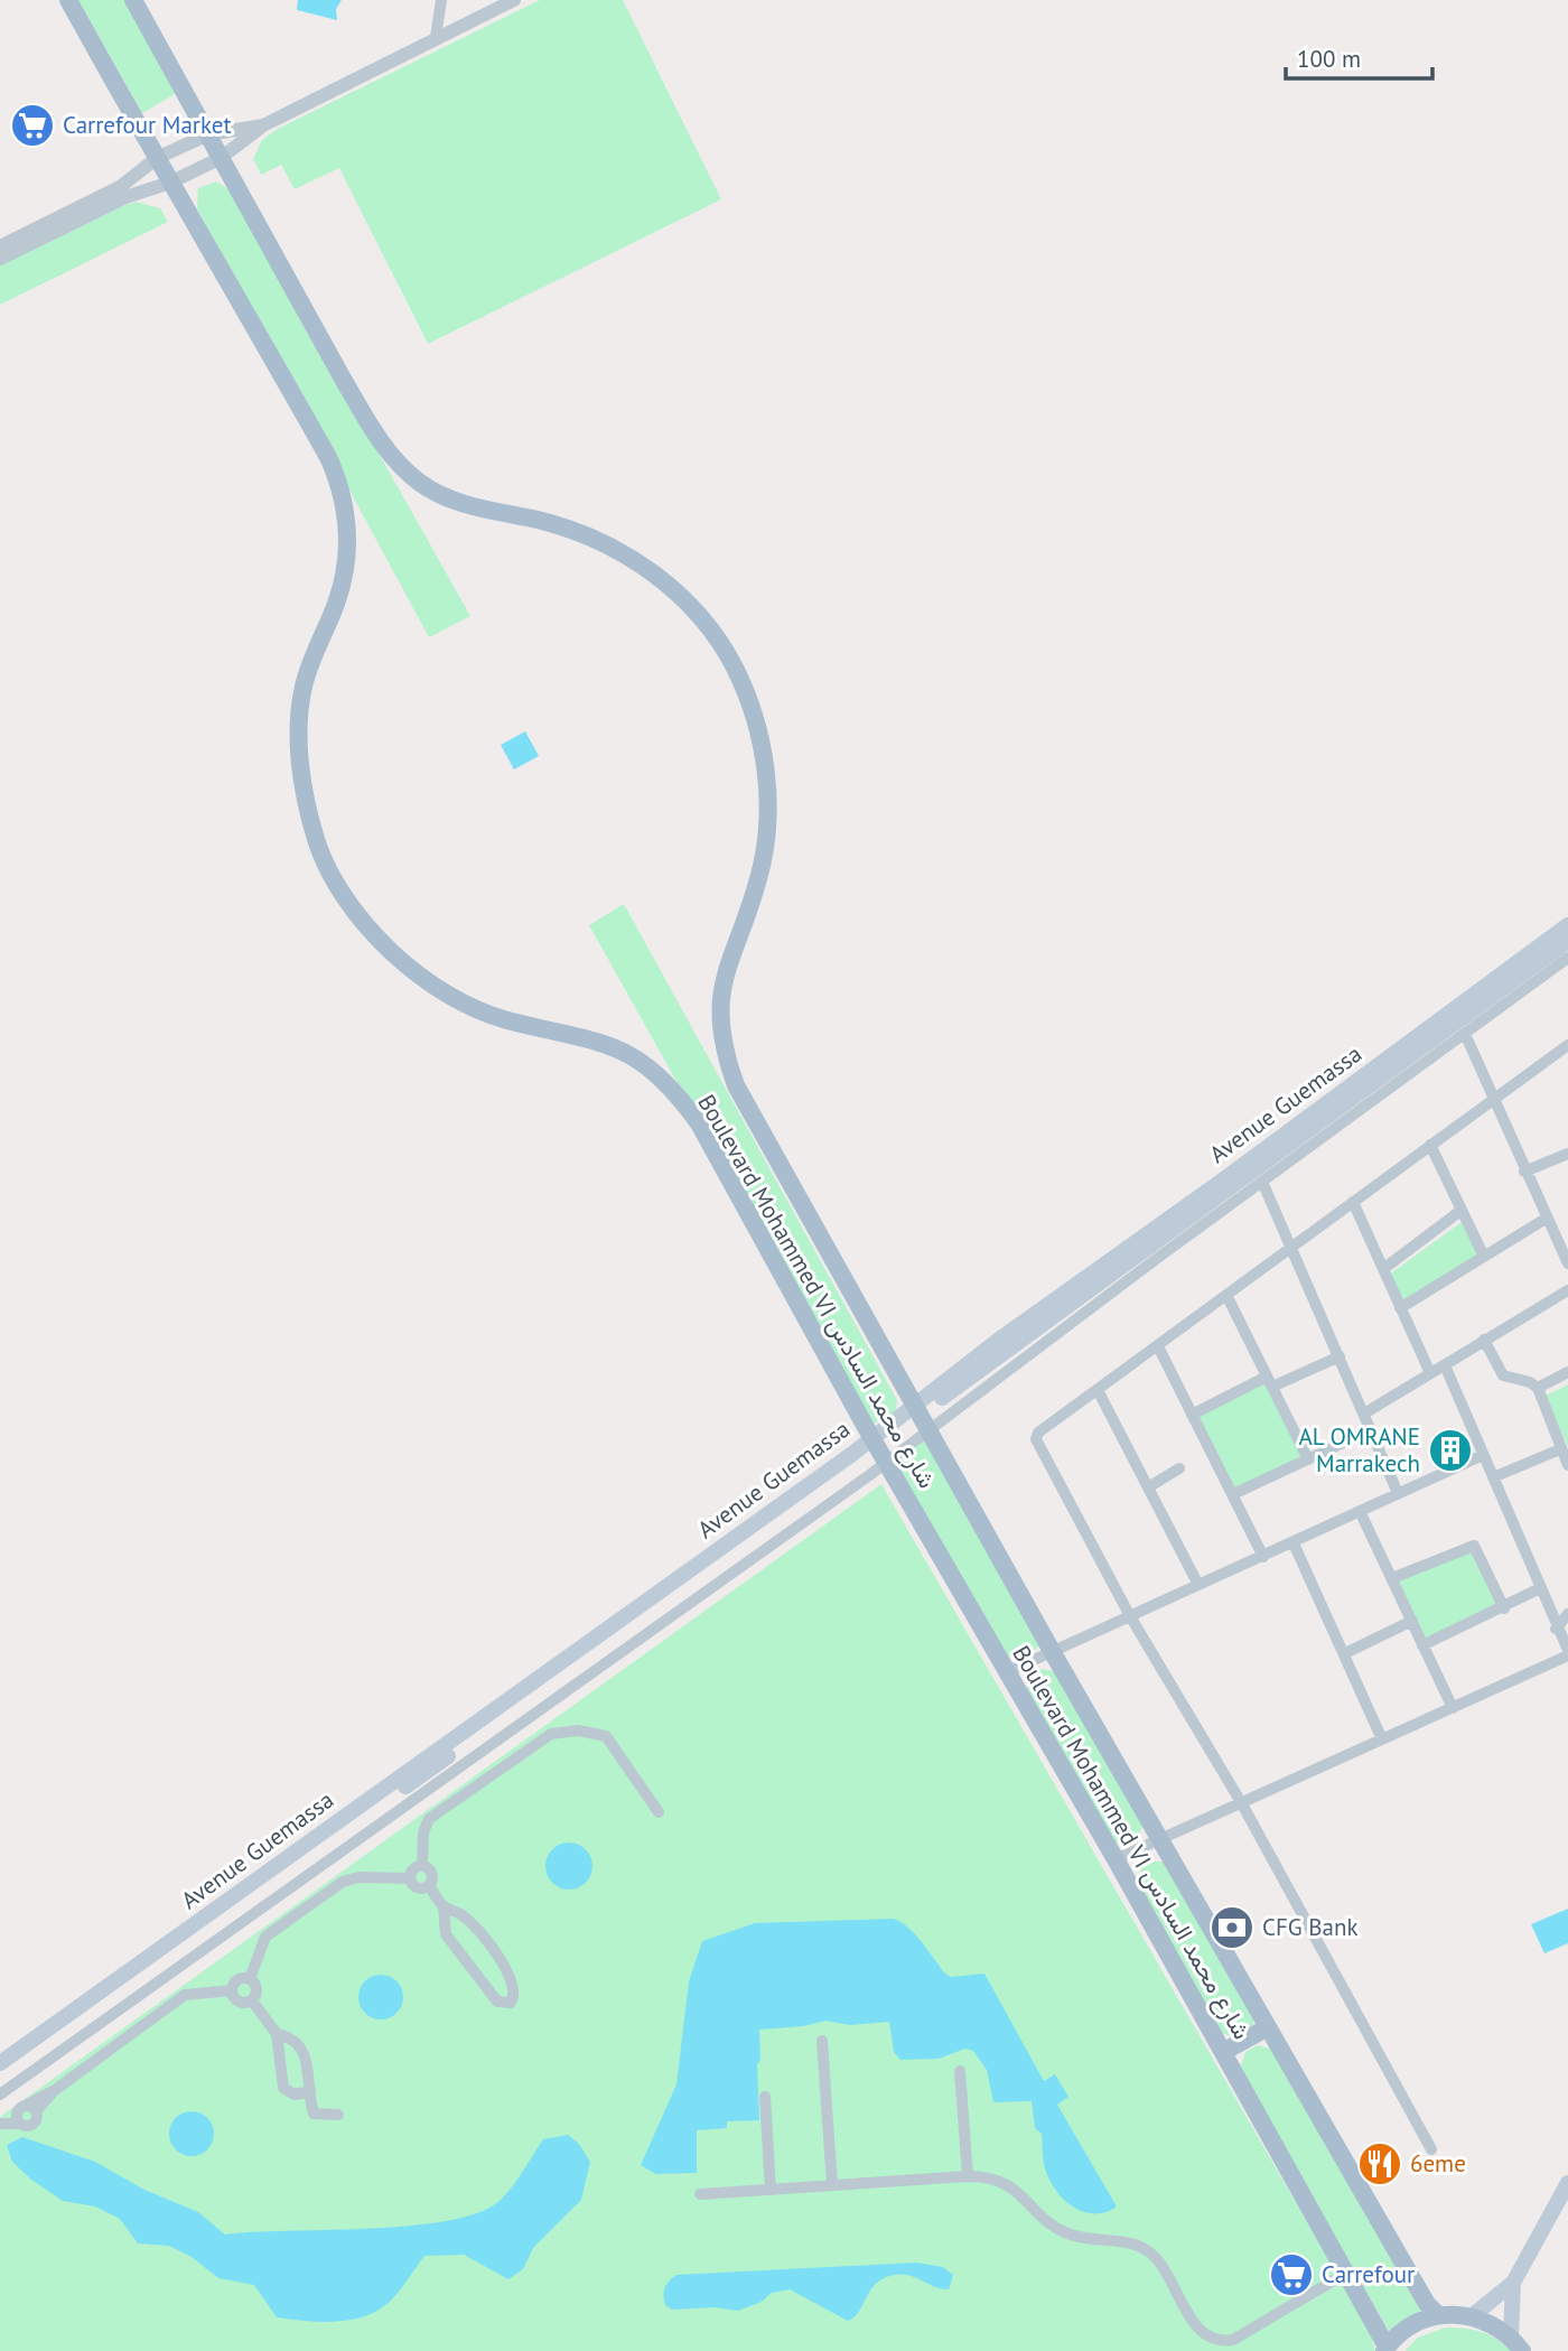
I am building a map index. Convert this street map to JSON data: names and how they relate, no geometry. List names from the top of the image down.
{
  "streets": {
    "main road": ["Avenue Guemassa", "Boulevard Mohammed VI شارع محمد السادس"]
  },
  "crossings": [
    ["Avenue Guemassa", "Boulevard Mohammed VI شارع محمد السادس"]
  ],
  "places": {
    "supermarket": ["Carrefour Market", "Carrefour"],
    "building": ["AL OMRANE Marrakech"],
    "bank": ["CFG Bank"],
    "restaurant": ["6eme"]
  },
  "scale_bar": "100 m"
}
